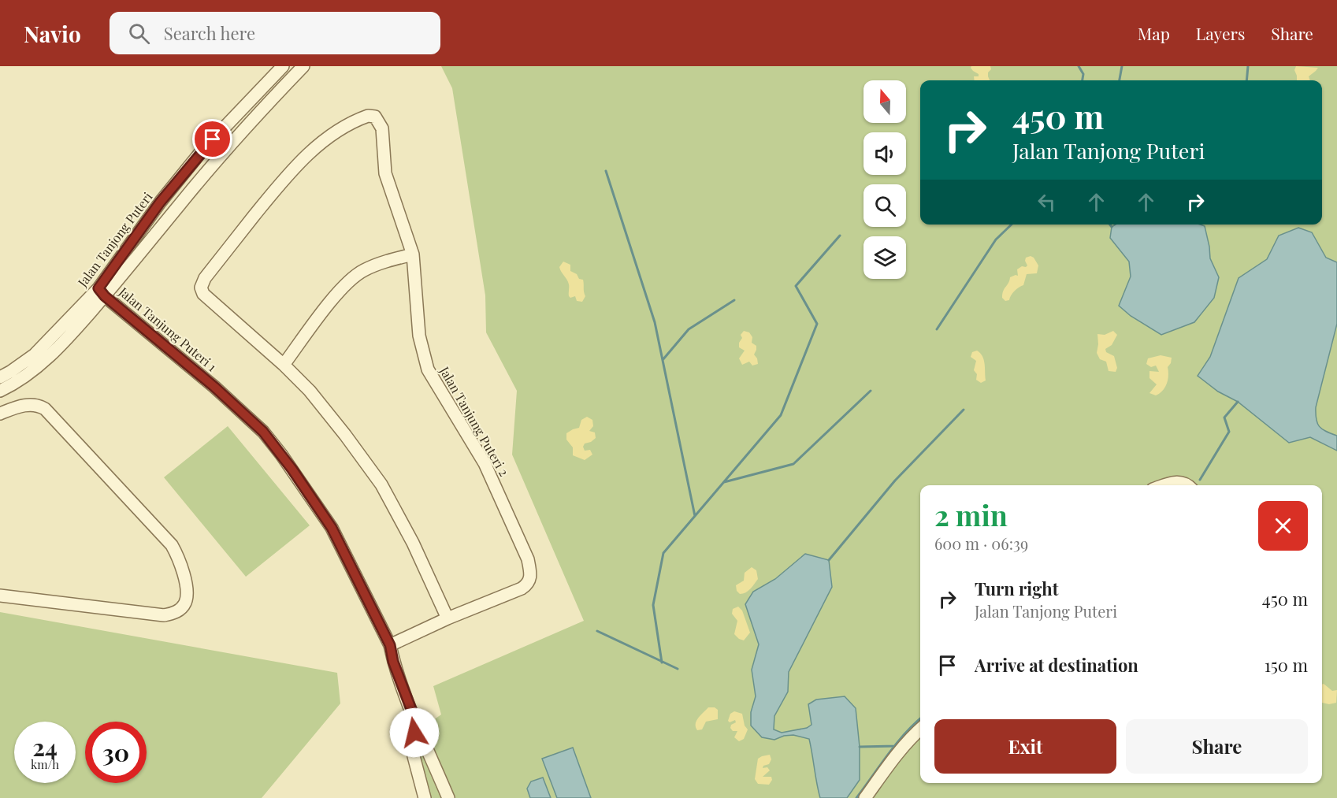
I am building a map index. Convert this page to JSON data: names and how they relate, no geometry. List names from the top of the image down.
{
  "streets": {
    "street": ["Jalan Tanjong Puteri", "Jalan Tanjung Puteri 1", "Jalan Tanjung Puteri 2"]
  },
  "crossings": [
    ["Jalan Tanjong Puteri", "Jalan Tanjung Puteri 1"],
    ["Jalan Tanjung Puteri 1", "Jalan Tanjung Puteri 2"]
  ],
  "north": "top",
  "page": {
    "header": "Navio",
    "search": "Search here",
    "nav": ["Map", "Layers", "Share"],
    "turn": ["450 m", "Jalan Tanjong Puteri"],
    "heading": ["2 min", "600 m · 06:39"],
    "list": [
      {
        "name": "Turn right",
        "note": "Jalan Tanjong Puteri",
        "value": "450 m"
      },
      {
        "name": "Arrive at destination",
        "value": "150 m"
      }
    ],
    "buttons": ["Exit", "Share"],
    "speed": "24 km/h",
    "limit": "30"
  }
}
